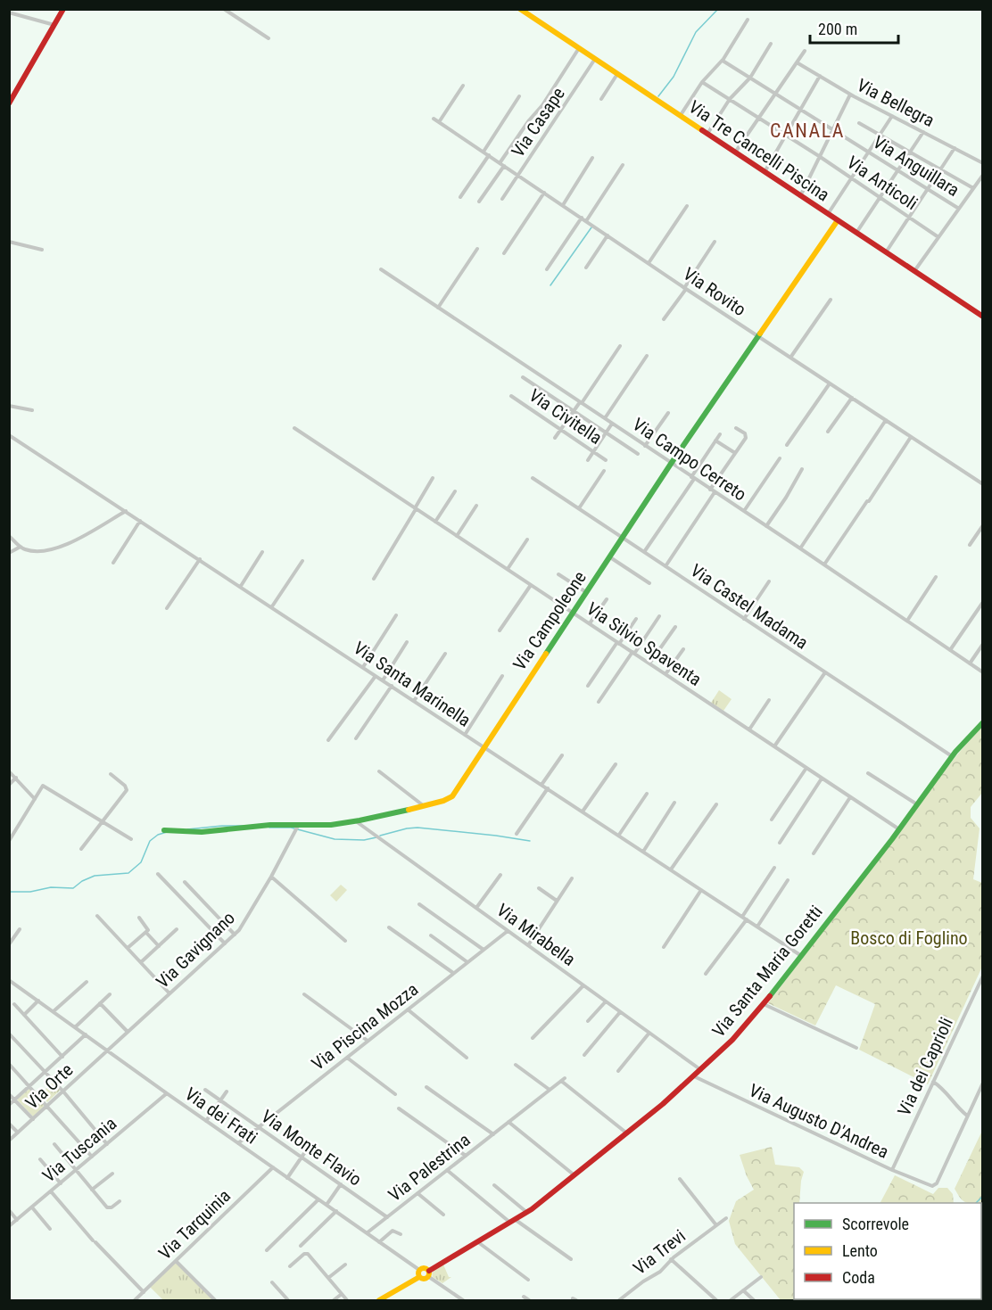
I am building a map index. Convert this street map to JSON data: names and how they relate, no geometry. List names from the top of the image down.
{
  "streets": {
    "street": [
      "Via Bellegra",
      "Via Casape",
      "Via Tre Cancelli Piscina",
      "Via Anguillara",
      "Via Anticoli",
      "Via Rovito",
      "Via Civitella",
      "Via Campo Cerreto",
      "Via Castel Madama",
      "Via Campoleone",
      "Via Silvio Spaventa",
      "Via Santa Marinella",
      "Via Mirabella",
      "Via Gavignano",
      "Via Santa Maria Goretti",
      "Via Piscina Mozza",
      "Via dei Caprioli",
      "Via Orte",
      "Via dei Frati",
      "Via Augusto D'Andrea",
      "Via Monte Flavio",
      "Via Tuscania",
      "Via Palestrina",
      "Via Tarquinia",
      "Via Trevi"
    ]
  },
  "crossings": [
    ["Via Casape", "Via Tre Cancelli Piscina"],
    ["Via Casape", "Via Rovito"],
    ["Via Tre Cancelli Piscina", "Via Campoleone"],
    ["Via Rovito", "Via Campoleone"],
    ["Via Campo Cerreto", "Via Campoleone"],
    ["Via Castel Madama", "Via Campoleone"],
    ["Via Castel Madama", "Via Santa Maria Goretti"],
    ["Via Campoleone", "Via Silvio Spaventa"],
    ["Via Campoleone", "Via Santa Marinella"],
    ["Via Campoleone", "Via Mirabella"],
    ["Via Campoleone", "Via Gavignano"],
    ["Via Silvio Spaventa", "Via Santa Maria Goretti"],
    ["Via Santa Marinella", "Via Santa Maria Goretti"],
    ["Via Mirabella", "Via Santa Maria Goretti"],
    ["Via Mirabella", "Via Piscina Mozza"],
    ["Via Gavignano", "Via Orte"],
    ["Via Gavignano", "Via dei Frati"],
    ["Via Santa Maria Goretti", "Via Augusto D'Andrea"],
    ["Via Santa Maria Goretti", "Via Palestrina"],
    ["Via Piscina Mozza", "Via dei Frati"],
    ["Via Piscina Mozza", "Via Monte Flavio"],
    ["Via dei Caprioli", "Via Augusto D'Andrea"],
    ["Via Orte", "Via dei Frati"],
    ["Via dei Frati", "Via Tuscania"],
    ["Via dei Frati", "Via Palestrina"],
    ["Via dei Frati", "Via Tarquinia"],
    ["Via Monte Flavio", "Via Palestrina"]
  ],
  "districts": ["CANALA"],
  "parks": ["Bosco di Foglino"],
  "legend": ["Scorrevole", "Lento", "Coda"],
  "scale_bar": "200 m"
}
